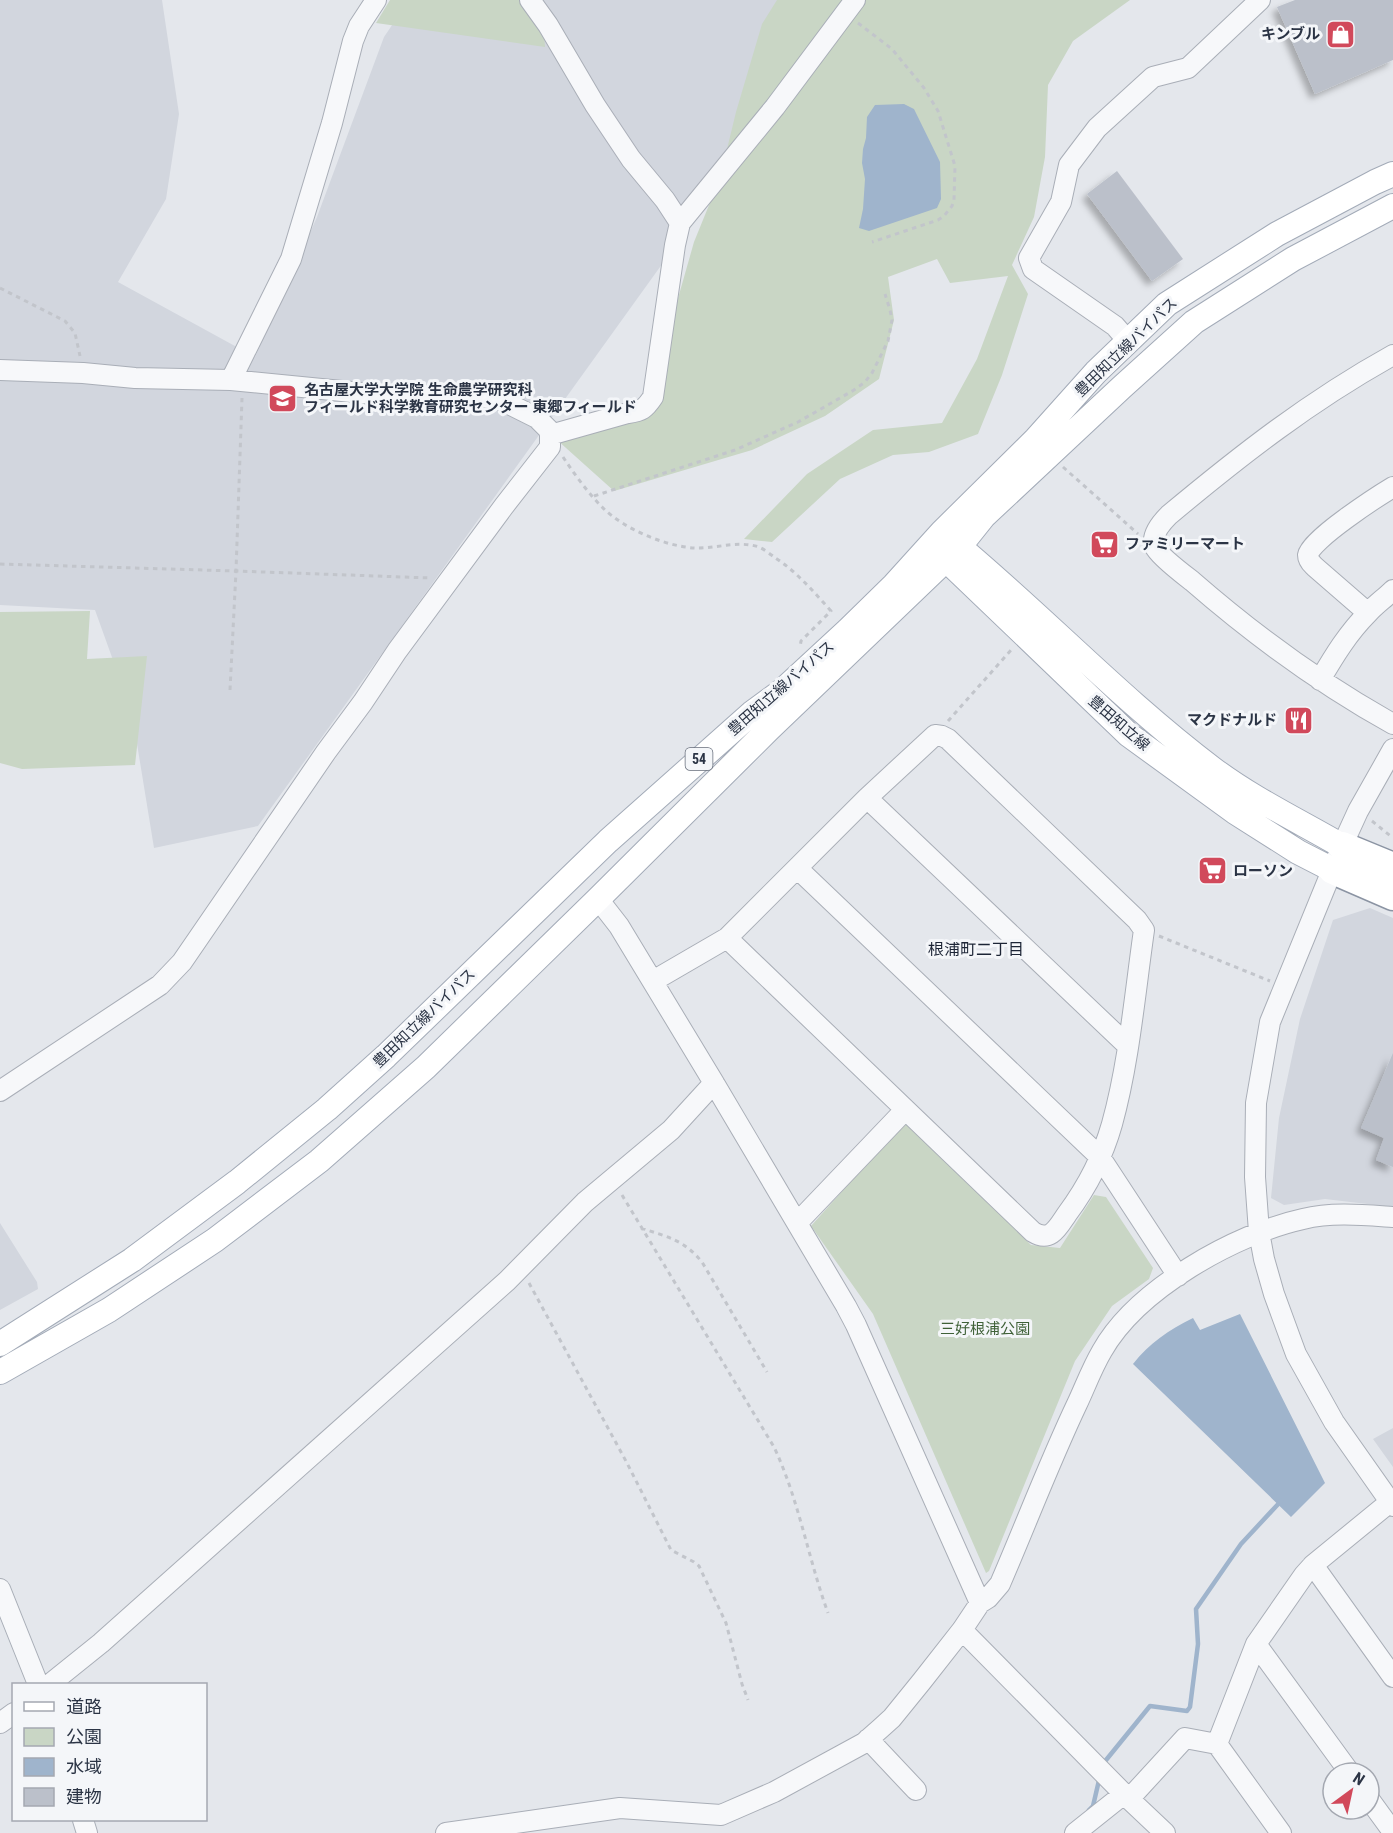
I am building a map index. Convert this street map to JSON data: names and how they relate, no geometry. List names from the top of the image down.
{
  "streets": {
    "main road": ["豊田知立線バイパス", "豊田知立線", "54"]
  },
  "crossings": [
    ["豊田知立線バイパス", "豊田知立線"]
  ],
  "districts": ["根浦町二丁目"],
  "parks": ["三好根浦公園"],
  "places": {
    "shop": ["キンブル"],
    "school or university": ["名古屋大学大学院 生命農学研究科 フィールド科学教育研究センター 東郷フィールド"],
    "supermarket": ["ファミリーマート", "ローソン"],
    "restaurant": ["マクドナルド"]
  },
  "legend": [
    "道路",
    "公園",
    "水域",
    "建物"
  ],
  "north": "top right"
}
